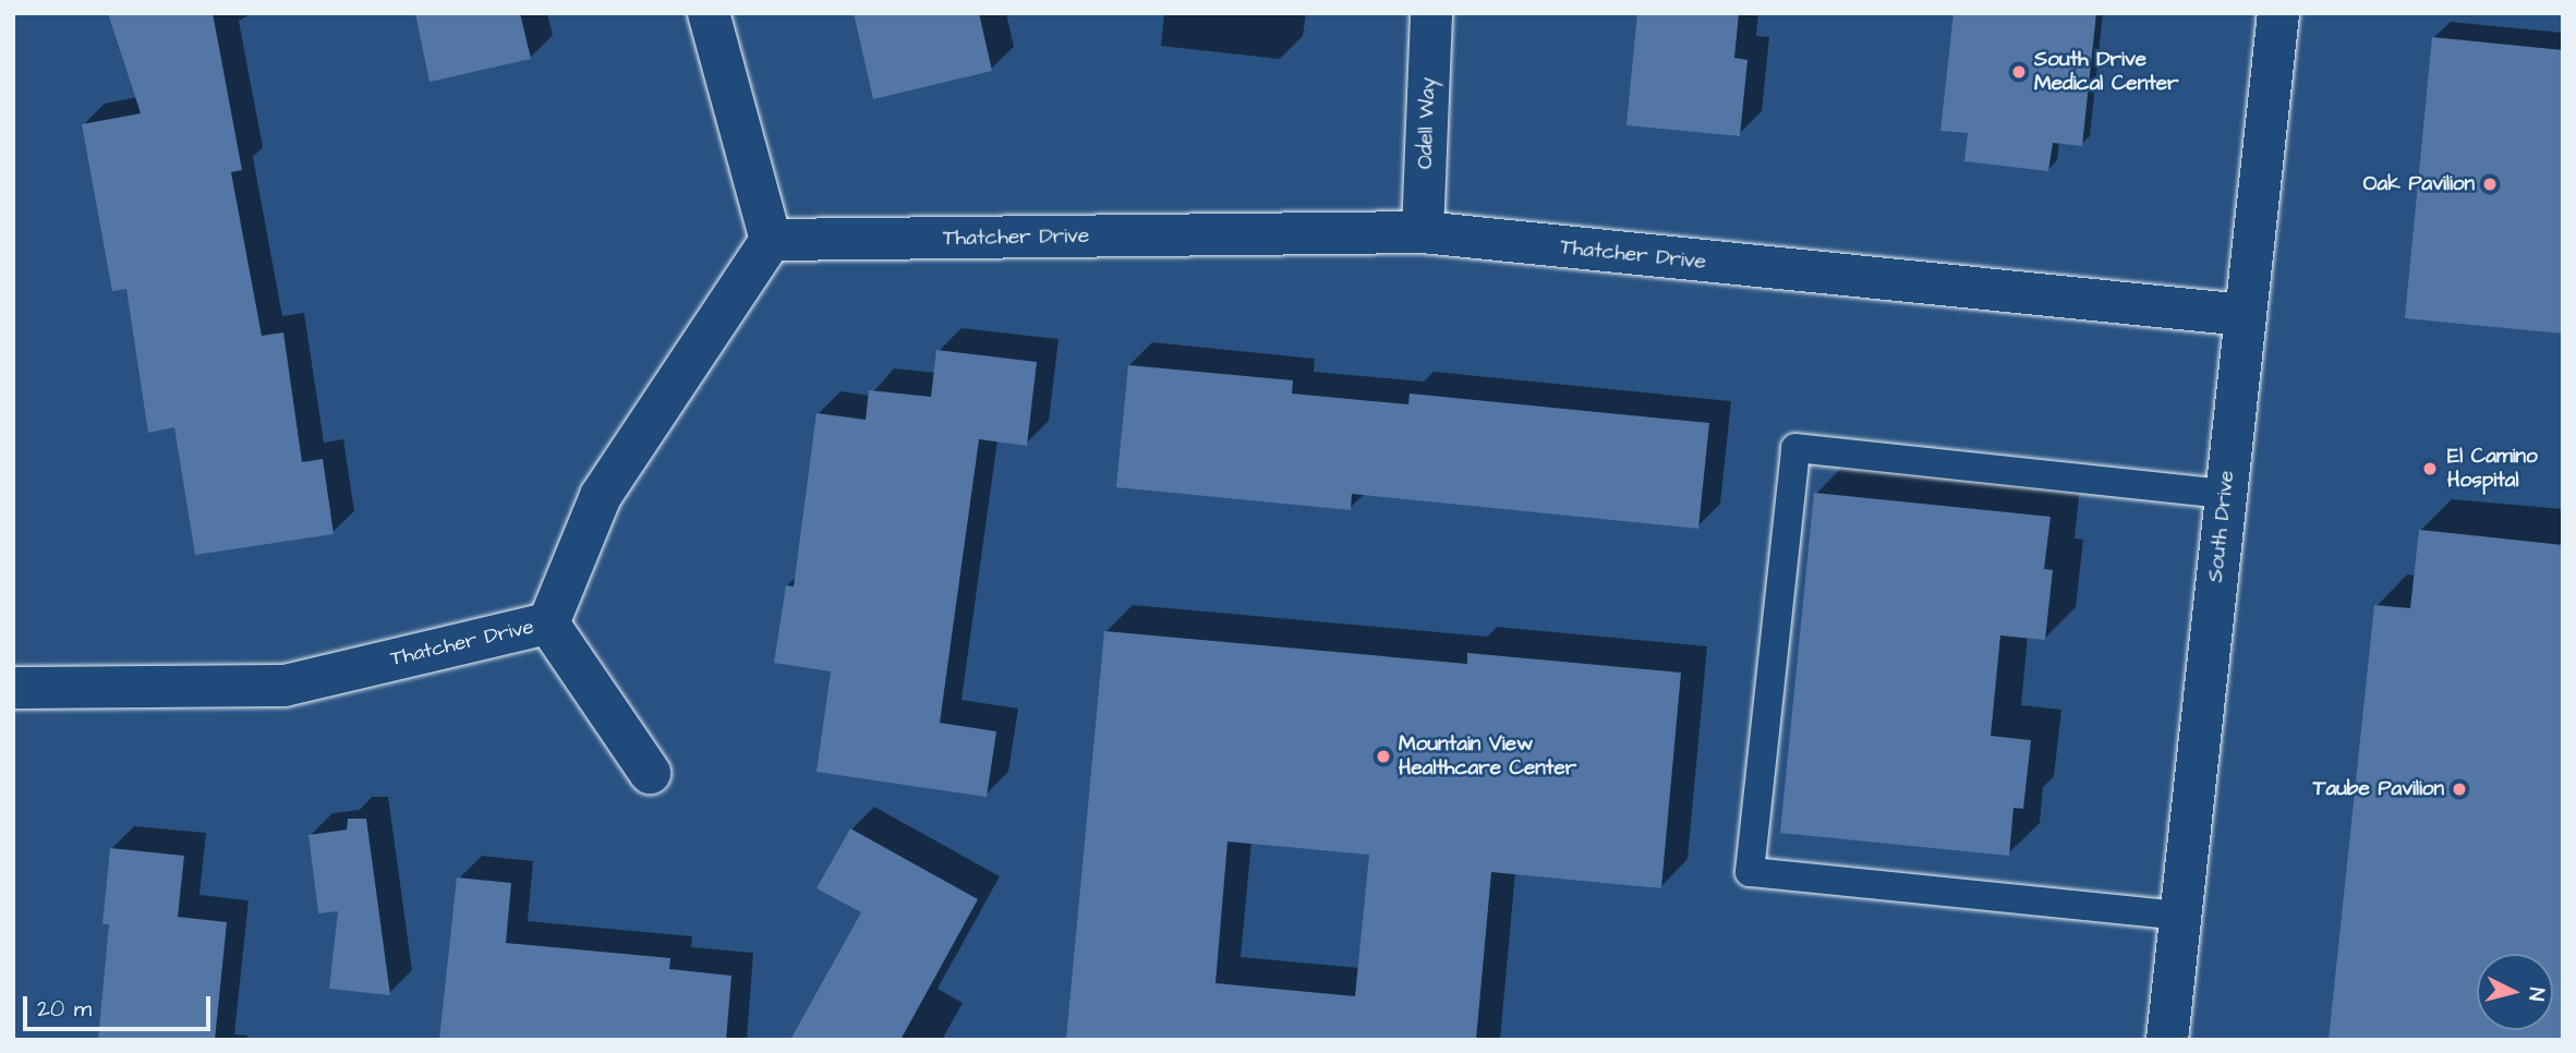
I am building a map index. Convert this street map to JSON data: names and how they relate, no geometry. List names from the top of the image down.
{
  "streets": {
    "street": ["Odell Way", "Thatcher Drive", "South Drive"]
  },
  "crossings": [
    ["Odell Way", "Thatcher Drive"],
    ["Thatcher Drive", "South Drive"]
  ],
  "places": [
    "South Drive Medical Center",
    "Oak Pavilion",
    "El Camino Hospital",
    "Mountain View Healthcare Center",
    "Taube Pavilion"
  ],
  "scale_bar": "20 m",
  "north": "right"
}
